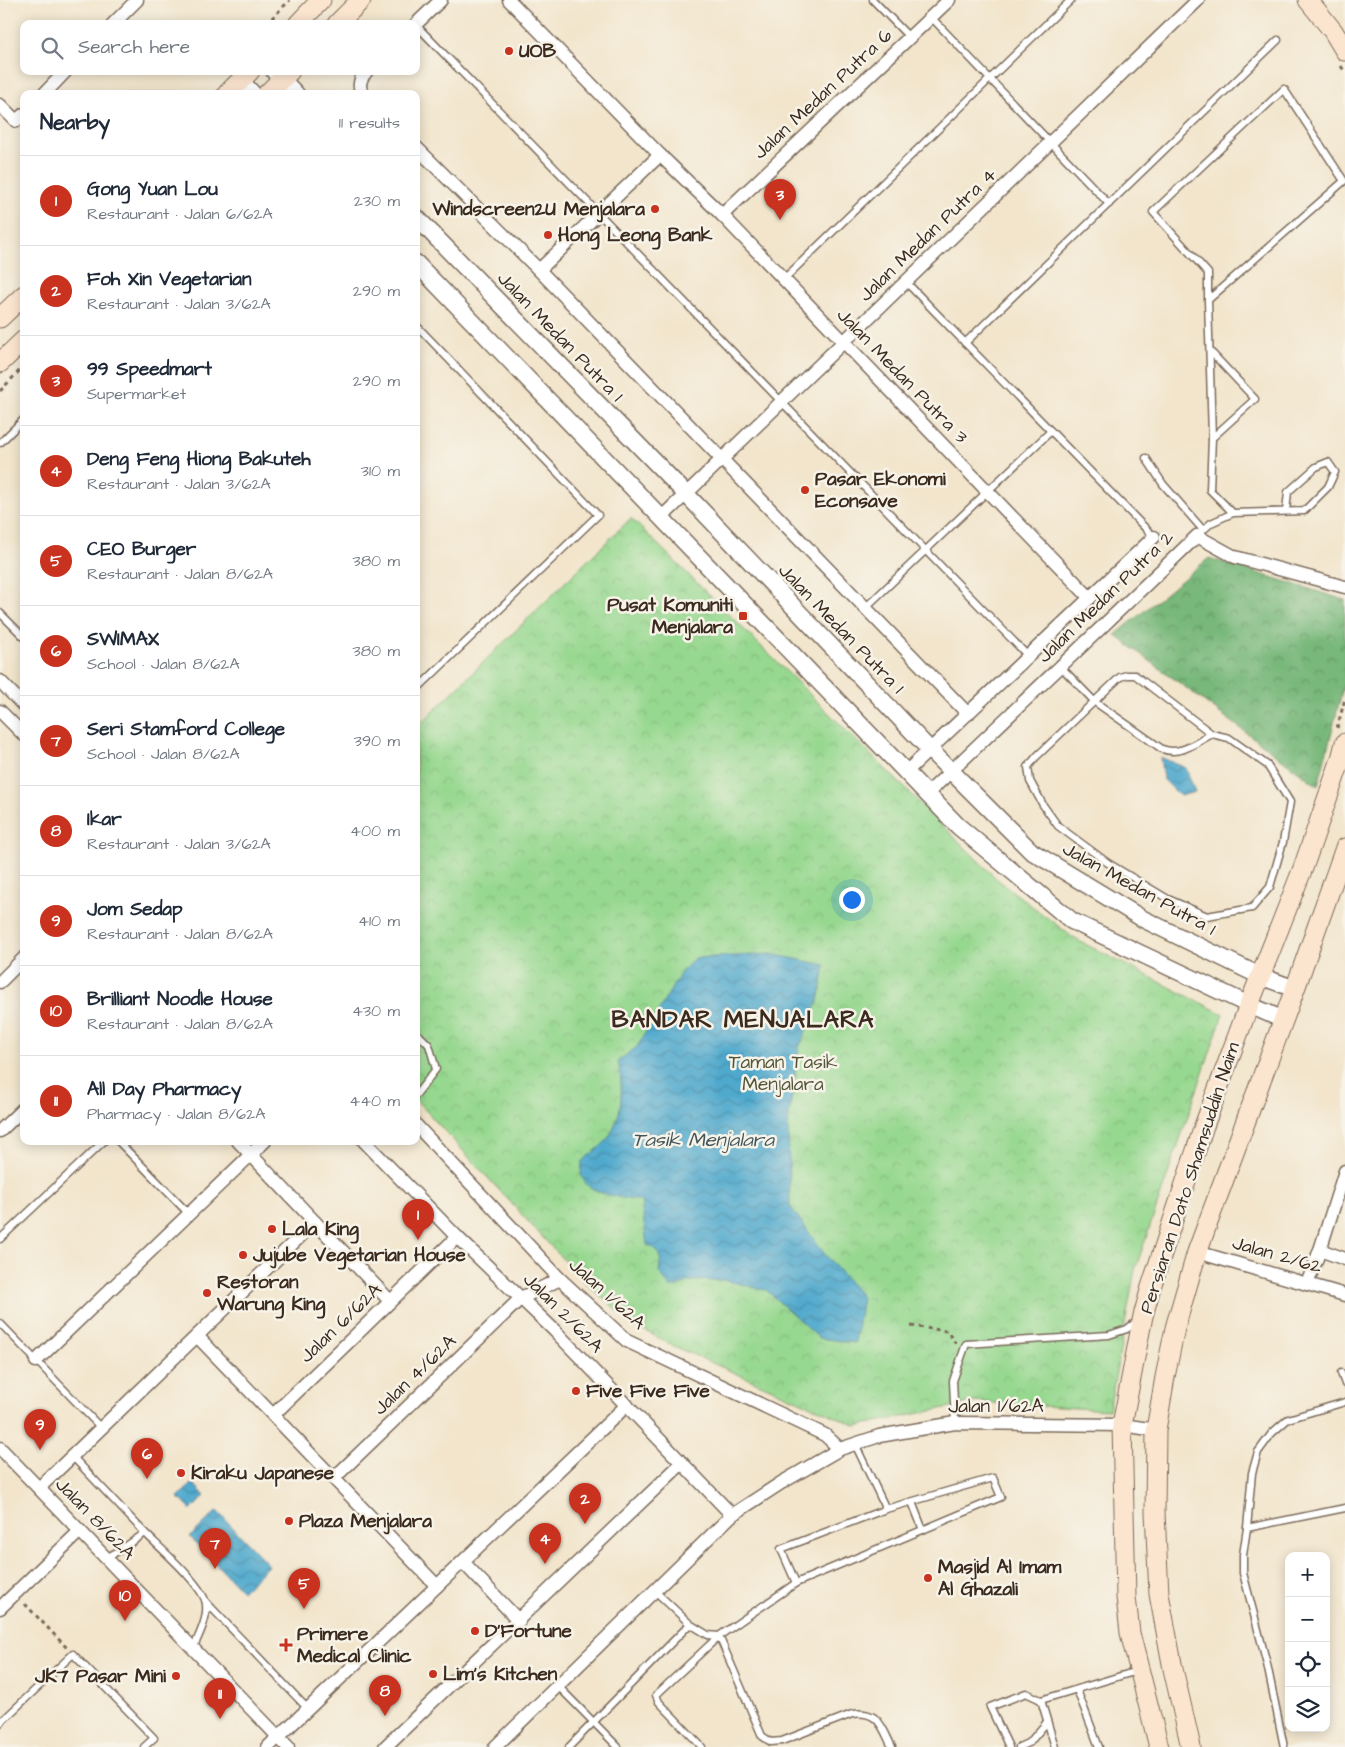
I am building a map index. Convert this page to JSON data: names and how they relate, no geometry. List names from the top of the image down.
{
  "streets": {
    "main road": ["Persiaran Dato Shamsuddin Naim"],
    "street": [
      "Jalan Medan Putra 6",
      "Jalan Medan Putra 4",
      "Jalan Medan Putra 1",
      "Jalan Medan Putra 3",
      "Jalan Medan Putra 2",
      "Jalan 2/62",
      "Jalan 1/62A",
      "Jalan 2/62A",
      "Jalan 6/62A",
      "Jalan 4/62A",
      "Jalan 8/62A"
    ]
  },
  "crossings": [
    ["Jalan Medan Putra 6", "Jalan Medan Putra 3"],
    ["Jalan Medan Putra 4", "Jalan Medan Putra 1"],
    ["Jalan Medan Putra 4", "Jalan Medan Putra 3"],
    ["Jalan Medan Putra 1", "Jalan Medan Putra 2"],
    ["Jalan Medan Putra 1", "Persiaran Dato Shamsuddin Naim"],
    ["Persiaran Dato Shamsuddin Naim", "Jalan 2/62"],
    ["Persiaran Dato Shamsuddin Naim", "Jalan 1/62A"],
    ["Jalan 1/62A", "Jalan 2/62A"],
    ["Jalan 1/62A", "Jalan 4/62A"],
    ["Jalan 2/62A", "Jalan 6/62A"],
    ["Jalan 2/62A", "Jalan 4/62A"]
  ],
  "districts": ["BANDAR MENJALARA"],
  "water": ["Tasik Menjalara"],
  "parks": ["Taman Tasik Menjalara"],
  "places": {
    "other": [
      "UOB",
      "Windscreen2U Menjalara",
      "Hong Leong Bank",
      "Pasar Ekonomi Econsave",
      "Lala King",
      "Jujube Vegetarian House",
      "Restoran Warung King",
      "Five Five Five",
      "Kiraku Japanese",
      "Plaza Menjalara",
      "Masjid Al Imam Al Ghazali",
      "D'Fortune",
      "Lim's Kitchen",
      "JK7 Pasar Mini"
    ],
    "transit": ["Pusat Komuniti Menjalara"],
    "health": ["Primere Medical Clinic"]
  },
  "page": {
    "search": "Search here",
    "heading": ["Nearby", "11 results"],
    "list": [
      {
        "mark": "1",
        "name": "Gong Yuan Lou",
        "note": "Restaurant · Jalan 6/62A",
        "value": "230 m"
      },
      {
        "mark": "2",
        "name": "Foh Xin Vegetarian",
        "note": "Restaurant · Jalan 3/62A",
        "value": "290 m"
      },
      {
        "mark": "3",
        "name": "99 Speedmart",
        "note": "Supermarket",
        "value": "290 m"
      },
      {
        "mark": "4",
        "name": "Deng Feng Hiong Bakuteh",
        "note": "Restaurant · Jalan 3/62A",
        "value": "310 m"
      },
      {
        "mark": "5",
        "name": "CEO Burger",
        "note": "Restaurant · Jalan 8/62A",
        "value": "380 m"
      },
      {
        "mark": "6",
        "name": "SWIMAX",
        "note": "School · Jalan 8/62A",
        "value": "380 m"
      },
      {
        "mark": "7",
        "name": "Seri Stamford College",
        "note": "School · Jalan 8/62A",
        "value": "390 m"
      },
      {
        "mark": "8",
        "name": "Ikar",
        "note": "Restaurant · Jalan 3/62A",
        "value": "400 m"
      },
      {
        "mark": "9",
        "name": "Jom Sedap",
        "note": "Restaurant · Jalan 8/62A",
        "value": "410 m"
      },
      {
        "mark": "10",
        "name": "Brilliant Noodle House",
        "note": "Restaurant · Jalan 8/62A",
        "value": "430 m"
      },
      {
        "mark": "11",
        "name": "All Day Pharmacy",
        "note": "Pharmacy · Jalan 8/62A",
        "value": "440 m"
      }
    ],
    "pins": [
      "3",
      "1",
      "9",
      "6",
      "2",
      "4",
      "7",
      "5",
      "10",
      "8",
      "11"
    ],
    "map_buttons": ["+", "−"]
  }
}
